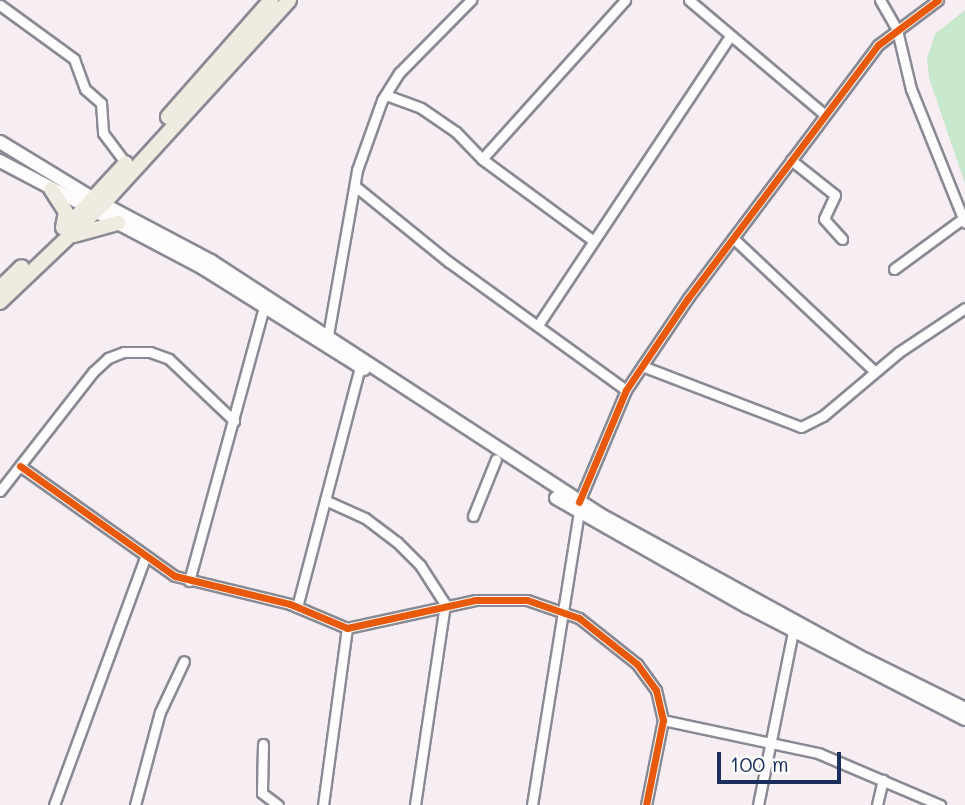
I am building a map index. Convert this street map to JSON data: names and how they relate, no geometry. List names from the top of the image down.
{
  "scale_bar": "100 m"
}
